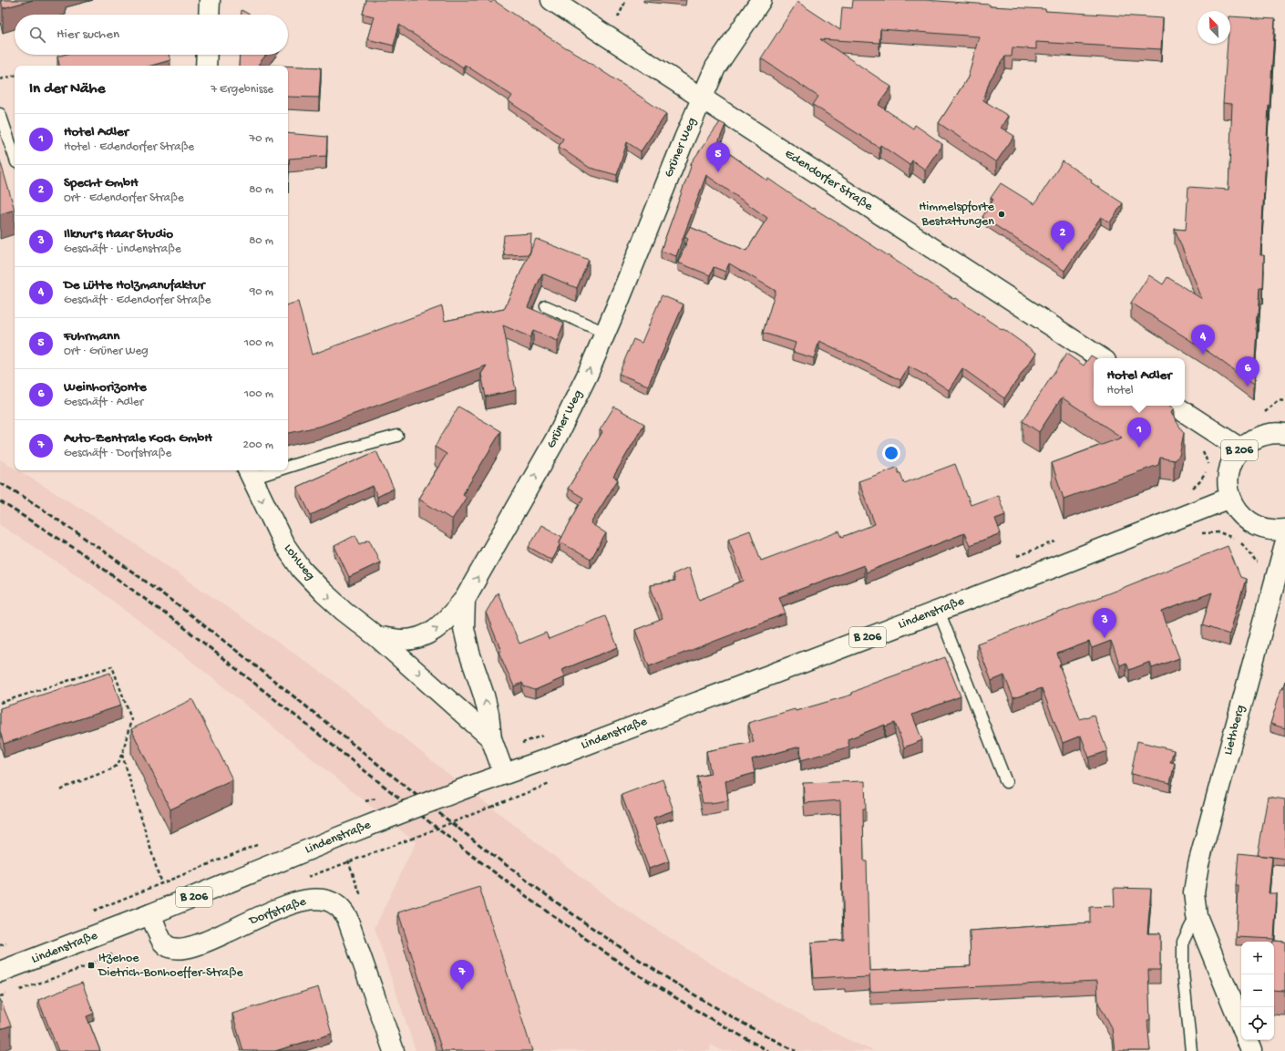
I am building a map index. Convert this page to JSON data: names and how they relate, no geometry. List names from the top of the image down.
{
  "streets": {
    "street": [
      "Grüner Weg",
      "Edendorfer Straße",
      "B 206",
      "Lohweg",
      "Lindenstraße",
      "Liethberg",
      "Dorfstraße"
    ]
  },
  "crossings": [
    ["Grüner Weg", "Edendorfer Straße"],
    ["Grüner Weg", "Lohweg"],
    ["B 206", "Lindenstraße"],
    ["Lohweg", "Lindenstraße"],
    ["Lindenstraße", "Dorfstraße"]
  ],
  "one_way": ["Grüner Weg", "Lohweg"],
  "places": {
    "other": ["Himmelspforte Bestattungen"],
    "transit": ["Itzehoe Dietrich-Bonhoeffer-Straße"]
  },
  "north": "top left",
  "page": {
    "search": "Hier suchen",
    "heading": ["In der Nähe", "7 Ergebnisse"],
    "list": [
      {
        "mark": "1",
        "name": "Hotel Adler",
        "note": "Hotel · Edendorfer Straße",
        "value": "70 m"
      },
      {
        "mark": "2",
        "name": "Specht GmbH",
        "note": "Ort · Edendorfer Straße",
        "value": "80 m"
      },
      {
        "mark": "3",
        "name": "Ilknur's Haar Studio",
        "note": "Geschäft · Lindenstraße",
        "value": "80 m"
      },
      {
        "mark": "4",
        "name": "De Lütte Holzmanufaktur",
        "note": "Geschäft · Edendorfer Straße",
        "value": "90 m"
      },
      {
        "mark": "5",
        "name": "Fuhrmann",
        "note": "Ort · Grüner Weg",
        "value": "100 m"
      },
      {
        "mark": "6",
        "name": "Weinhorizonte",
        "note": "Geschäft · Adler",
        "value": "100 m"
      },
      {
        "mark": "7",
        "name": "Auto-Zentrale Koch GmbH",
        "note": "Geschäft · Dorfstraße",
        "value": "200 m"
      }
    ],
    "pins": [
      "5",
      "2",
      "4",
      "6",
      "1",
      "3",
      "7"
    ],
    "popup": ["Hotel Adler", "Hotel"],
    "map_buttons": ["+", "−"]
  }
}
